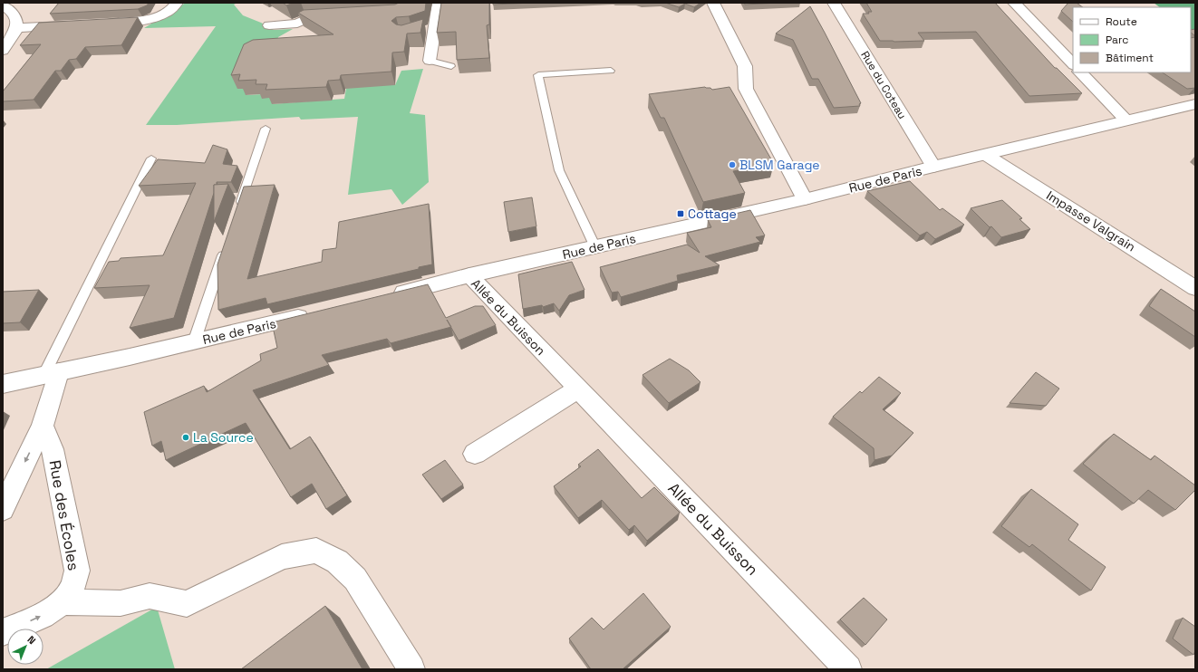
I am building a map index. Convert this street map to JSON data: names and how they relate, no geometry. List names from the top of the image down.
{
  "streets": {
    "street": [
      "Rue du Coteau",
      "Rue de Paris",
      "Impasse Valgrain",
      "Allée du Buisson",
      "Rue des Écoles"
    ]
  },
  "crossings": [
    ["Rue du Coteau", "Rue de Paris"],
    ["Rue de Paris", "Impasse Valgrain"],
    ["Rue de Paris", "Allée du Buisson"],
    ["Rue de Paris", "Rue des Écoles"]
  ],
  "places": {
    "other": ["BLSM Garage", "La Source"],
    "transit": ["Cottage"]
  },
  "legend": ["Route", "Parc", "Bâtiment"],
  "north": "top right"
}
